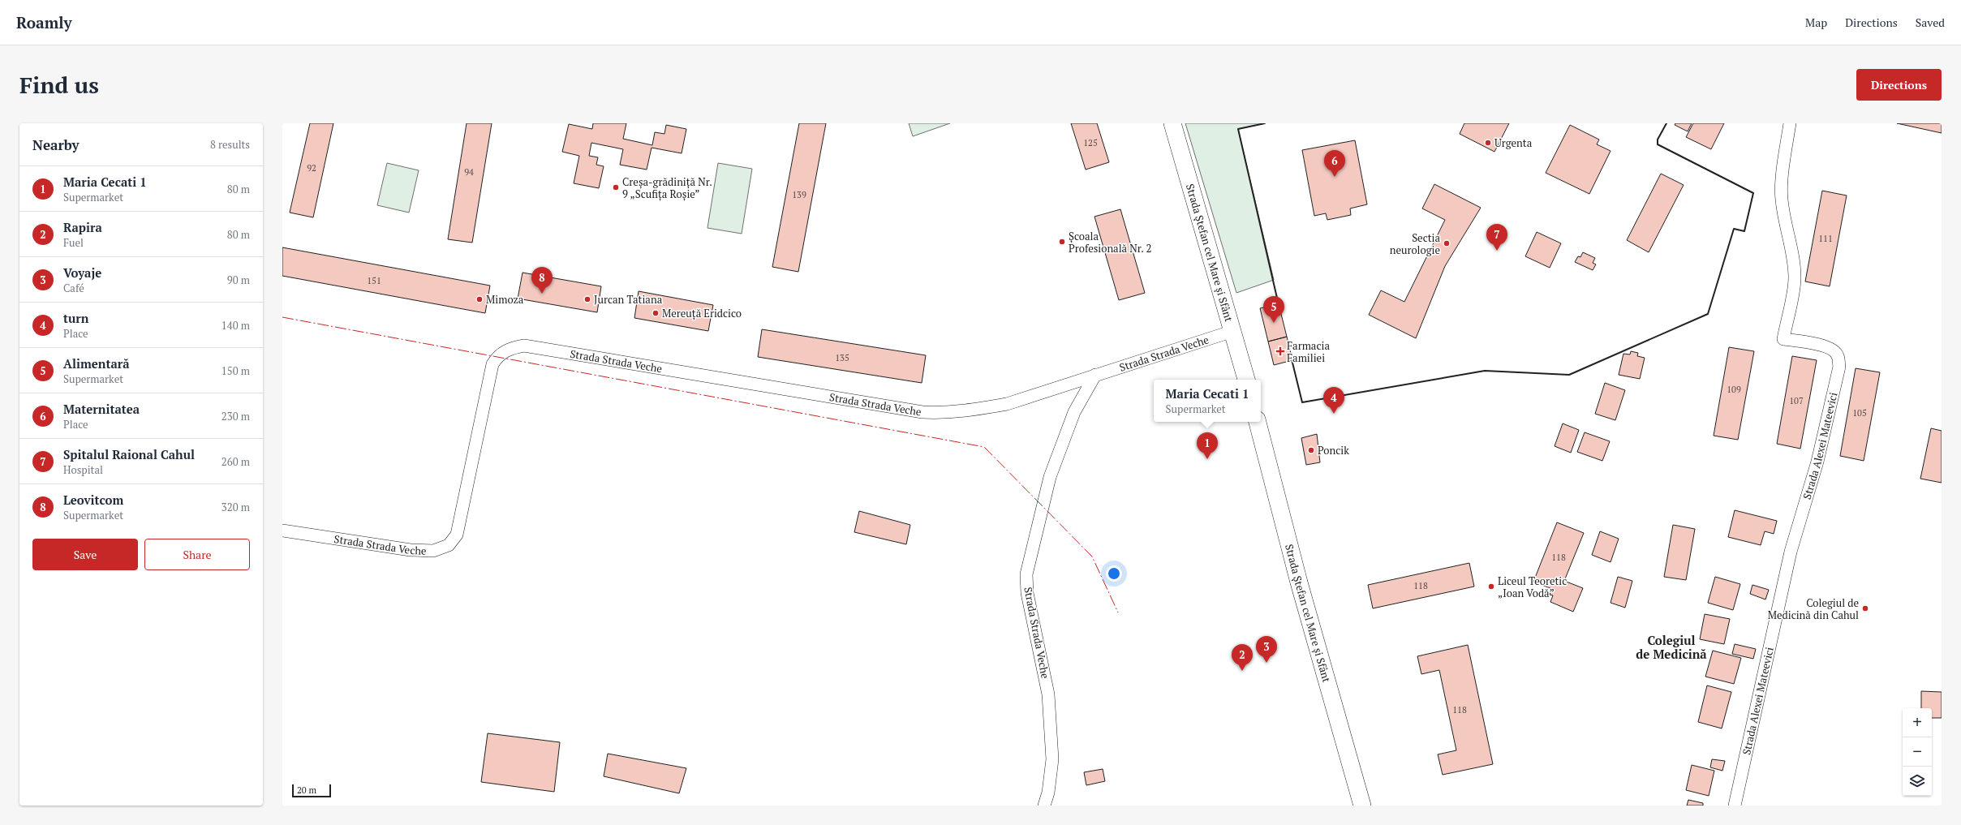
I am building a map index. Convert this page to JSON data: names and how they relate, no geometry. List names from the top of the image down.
{
  "streets": {
    "main road": ["Strada Ștefan cel Mare și Sfânt"],
    "street": ["Strada Strada Veche", "Strada Alexei Mateevici"]
  },
  "crossings": [
    ["Strada Ștefan cel Mare și Sfânt", "Strada Strada Veche"]
  ],
  "districts": ["Colegiul de Medicină"],
  "places": {
    "other": [
      "Urgenta",
      "Creșa-grădiniță Nr. 9 „Scufița Roșie”",
      "Școala Profesională Nr. 2",
      "Sectia neurologie",
      "Mimoza",
      "Jurcan Tatiana",
      "Mereuță Eridcico",
      "Poncik",
      "Liceul Teoretic „Ioan Vodă”",
      "Colegiul de Medicină din Cahul"
    ],
    "health": ["Farmacia Familiei"]
  },
  "house_numbers": [
    "125",
    "92",
    "94",
    "139",
    "111",
    "151",
    "135",
    "109",
    "107",
    "105",
    "118",
    "118",
    "118"
  ],
  "scale_bar": "20 m",
  "page": {
    "header": "Roamly",
    "nav": ["Map", "Directions", "Saved"],
    "buttons": [
      "Directions",
      ["Save", "Share"]
    ],
    "title": "Find us",
    "heading": ["Nearby", "8 results"],
    "pins": [
      "6",
      "7",
      "8",
      "5",
      "4",
      "1",
      "3",
      "2"
    ],
    "list": [
      {
        "mark": "1",
        "name": "Maria Cecati 1",
        "note": "Supermarket",
        "value": "80 m"
      },
      {
        "mark": "2",
        "name": "Rapira",
        "note": "Fuel",
        "value": "80 m"
      },
      {
        "mark": "3",
        "name": "Voyaje",
        "note": "Café",
        "value": "90 m"
      },
      {
        "mark": "4",
        "name": "turn",
        "note": "Place",
        "value": "140 m"
      },
      {
        "mark": "5",
        "name": "Alimentară",
        "note": "Supermarket",
        "value": "150 m"
      },
      {
        "mark": "6",
        "name": "Maternitatea",
        "note": "Place",
        "value": "230 m"
      },
      {
        "mark": "7",
        "name": "Spitalul Raional Cahul",
        "note": "Hospital",
        "value": "260 m"
      },
      {
        "mark": "8",
        "name": "Leovitcom",
        "note": "Supermarket",
        "value": "320 m"
      }
    ],
    "popup": ["Maria Cecati 1", "Supermarket"],
    "map_buttons": ["+", "−"],
    "scale": "20 m"
  }
}
